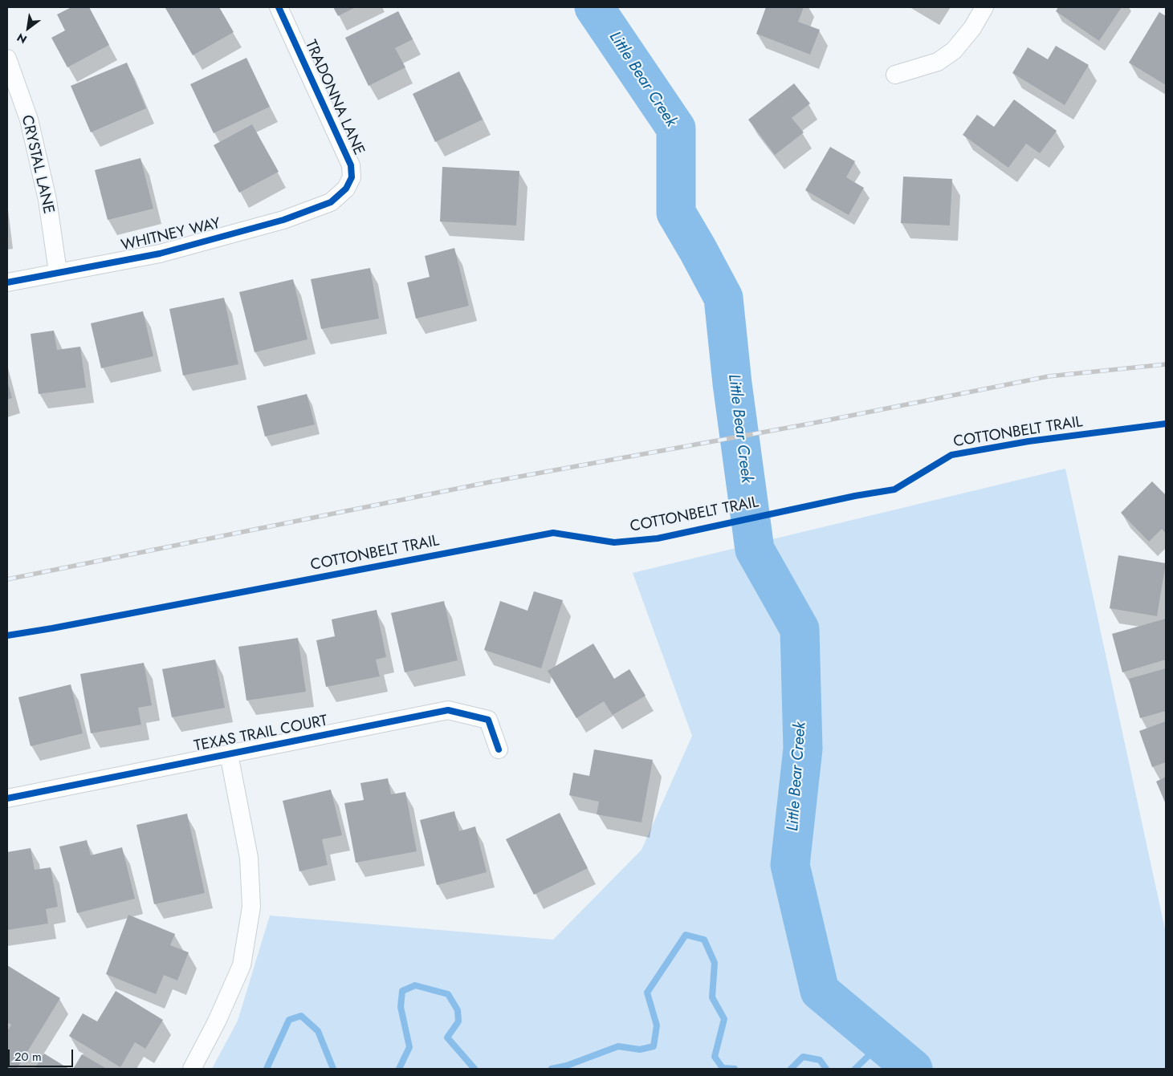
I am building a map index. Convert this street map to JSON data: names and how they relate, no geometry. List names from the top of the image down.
{
  "streets": {
    "street": [
      "TRADONNA LANE",
      "CRYSTAL LANE",
      "WHITNEY WAY",
      "TEXAS TRAIL COURT"
    ],
    "cycle path": ["COTTONBELT TRAIL"]
  },
  "crossings": [
    ["TRADONNA LANE", "WHITNEY WAY"],
    ["CRYSTAL LANE", "WHITNEY WAY"]
  ],
  "water": ["Little Bear Creek"],
  "scale_bar": "20 m",
  "north": "bottom left"
}
